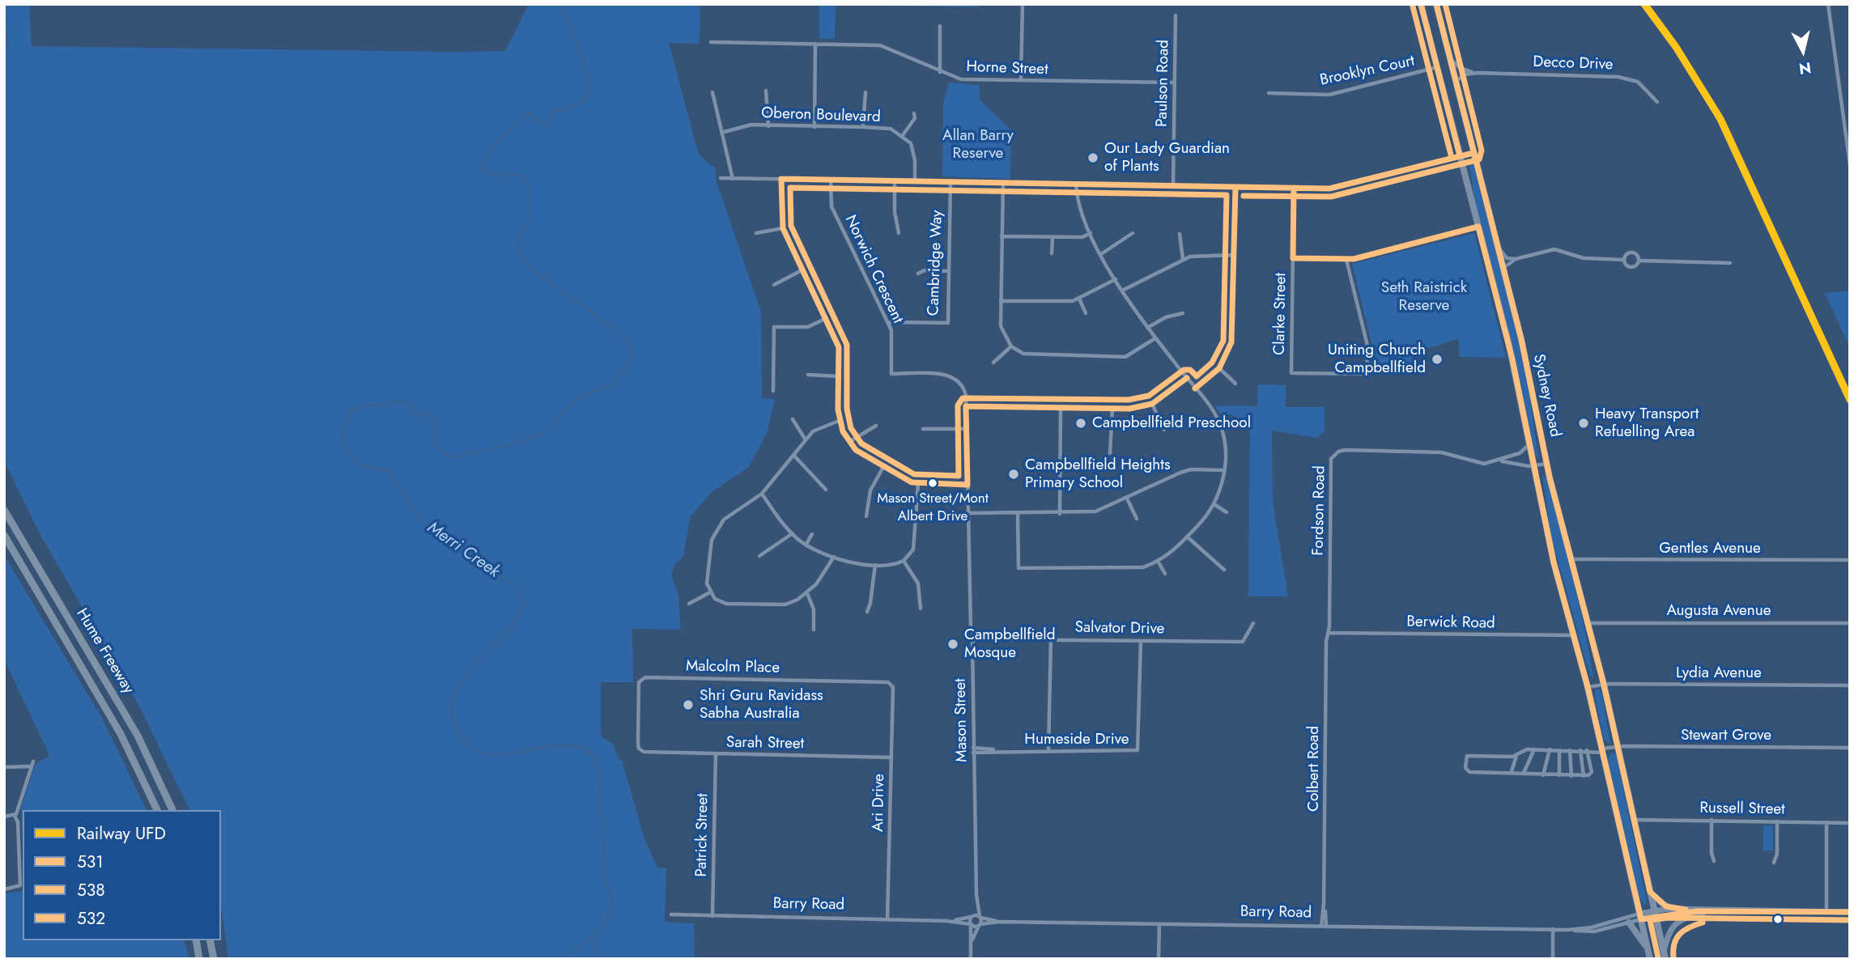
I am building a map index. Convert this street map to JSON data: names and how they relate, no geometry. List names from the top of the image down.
{
  "streets": {
    "highway": ["Sydney Road", "Hume Freeway"],
    "main road": ["Barry Road"],
    "street": [
      "Decco Drive",
      "Horne Street",
      "Brooklyn Court",
      "Paulson Road",
      "Oberon Boulevard",
      "Cambridge Way",
      "Norwich Crescent",
      "Clarke Street",
      "Fordson Road",
      "Gentles Avenue",
      "Augusta Avenue",
      "Berwick Road",
      "Salvator Drive",
      "Malcolm Place",
      "Lydia Avenue",
      "Mason Street",
      "Stewart Grove",
      "Humeside Drive",
      "Sarah Street",
      "Colbert Road",
      "Ari Drive",
      "Russell Street",
      "Patrick Street"
    ]
  },
  "crossings": [
    ["Decco Drive", "Sydney Road"],
    ["Horne Street", "Paulson Road"],
    ["Brooklyn Court", "Sydney Road"],
    ["Cambridge Way", "Norwich Crescent"],
    ["Norwich Crescent", "Mason Street"],
    ["Sydney Road", "Fordson Road"],
    ["Sydney Road", "Gentles Avenue"],
    ["Sydney Road", "Augusta Avenue"],
    ["Sydney Road", "Berwick Road"],
    ["Sydney Road", "Lydia Avenue"],
    ["Sydney Road", "Stewart Grove"],
    ["Sydney Road", "Russell Street"],
    ["Sydney Road", "Barry Road"],
    ["Fordson Road", "Berwick Road"],
    ["Fordson Road", "Colbert Road"],
    ["Berwick Road", "Colbert Road"],
    ["Salvator Drive", "Mason Street"],
    ["Salvator Drive", "Humeside Drive"],
    ["Malcolm Place", "Sarah Street"],
    ["Malcolm Place", "Ari Drive"],
    ["Mason Street", "Humeside Drive"],
    ["Mason Street", "Barry Road"],
    ["Sarah Street", "Ari Drive"],
    ["Sarah Street", "Patrick Street"],
    ["Colbert Road", "Barry Road"],
    ["Ari Drive", "Barry Road"],
    ["Patrick Street", "Barry Road"]
  ],
  "water": ["Merri Creek"],
  "parks": ["Allan Barry Reserve", "Seth Raistrick Reserve"],
  "places": [
    "Our Lady Guardian of Plants",
    "Uniting Church Campbellfield",
    "Campbellfield Preschool",
    "Heavy Transport Refuelling Area",
    "Campbellfield Heights Primary School",
    "Mason Street/Mont Albert Drive",
    "Campbellfield Mosque",
    "Shri Guru Ravidass Sabha Australia"
  ],
  "lines": [
    "rail line UFD",
    "transit line 531",
    "transit line 538",
    "transit line 532"
  ],
  "legend": [
    "Railway UFD",
    "531",
    "538",
    "532"
  ],
  "north": "bottom"
}
